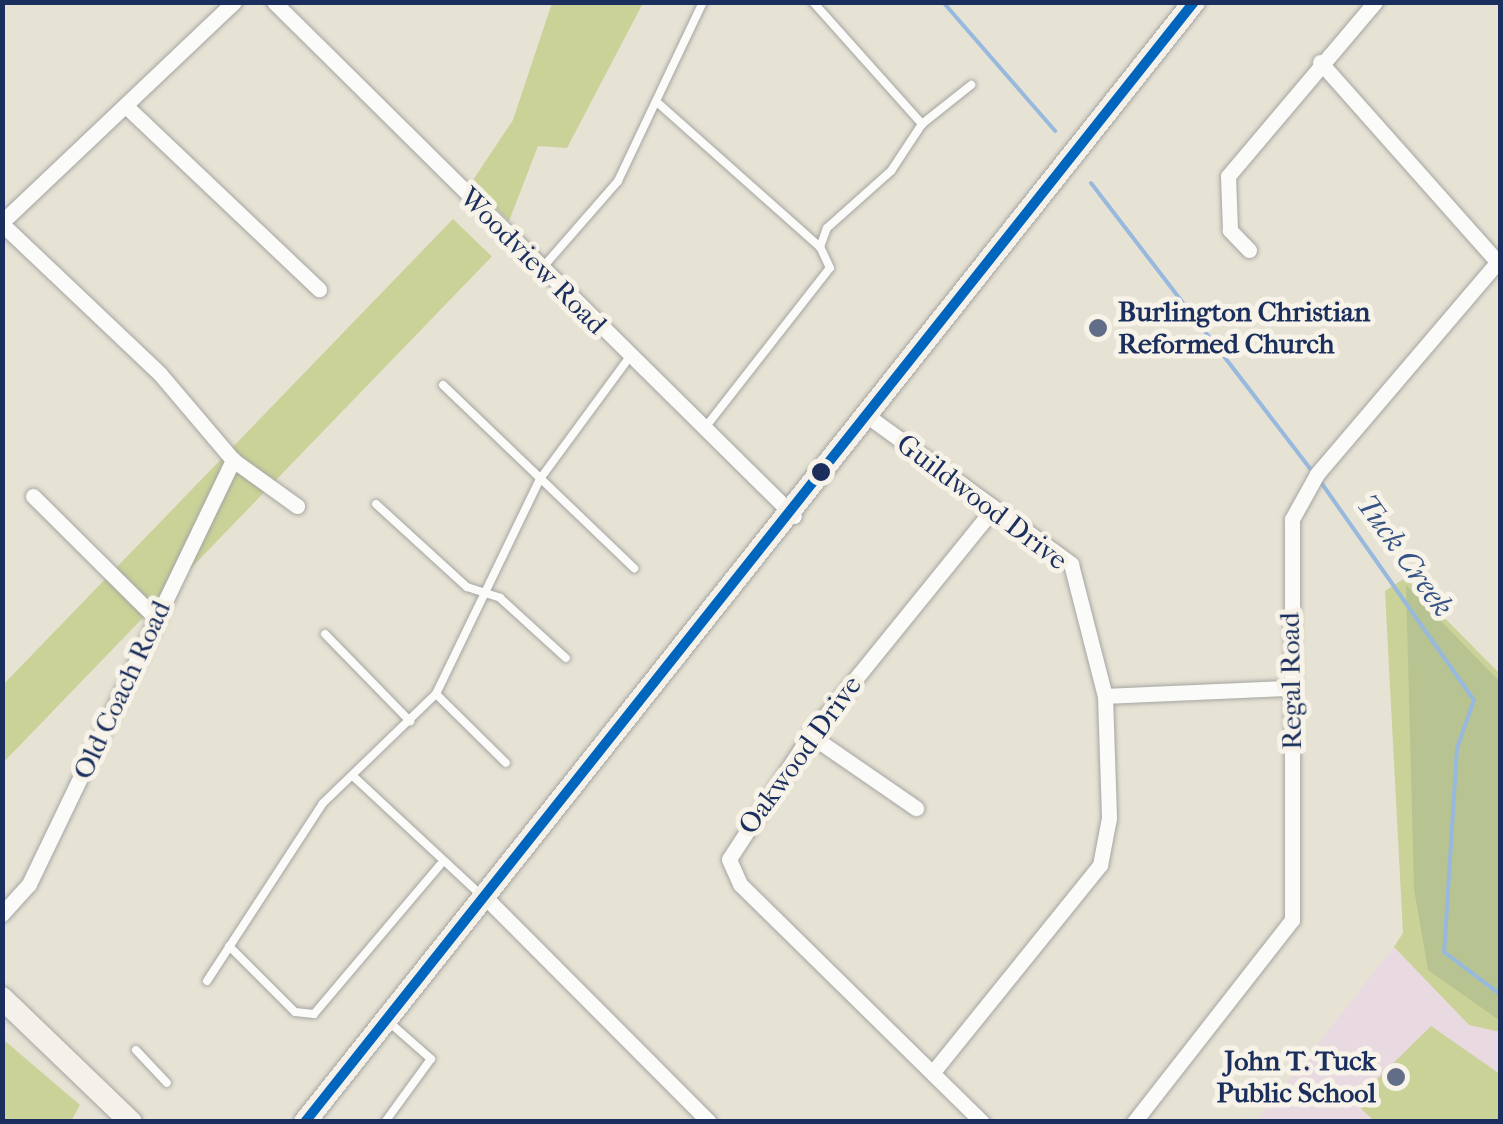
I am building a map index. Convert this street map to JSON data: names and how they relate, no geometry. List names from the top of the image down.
{
  "streets": {
    "street": [
      "Woodview Road",
      "Guildwood Drive",
      "Regal Road",
      "Old Coach Road",
      "Oakwood Drive"
    ]
  },
  "crossings": [
    ["Guildwood Drive", "Oakwood Drive"]
  ],
  "water": ["Tuck Creek"],
  "places": ["Burlington Christian Reformed Church", "John T. Tuck Public School"]
}
